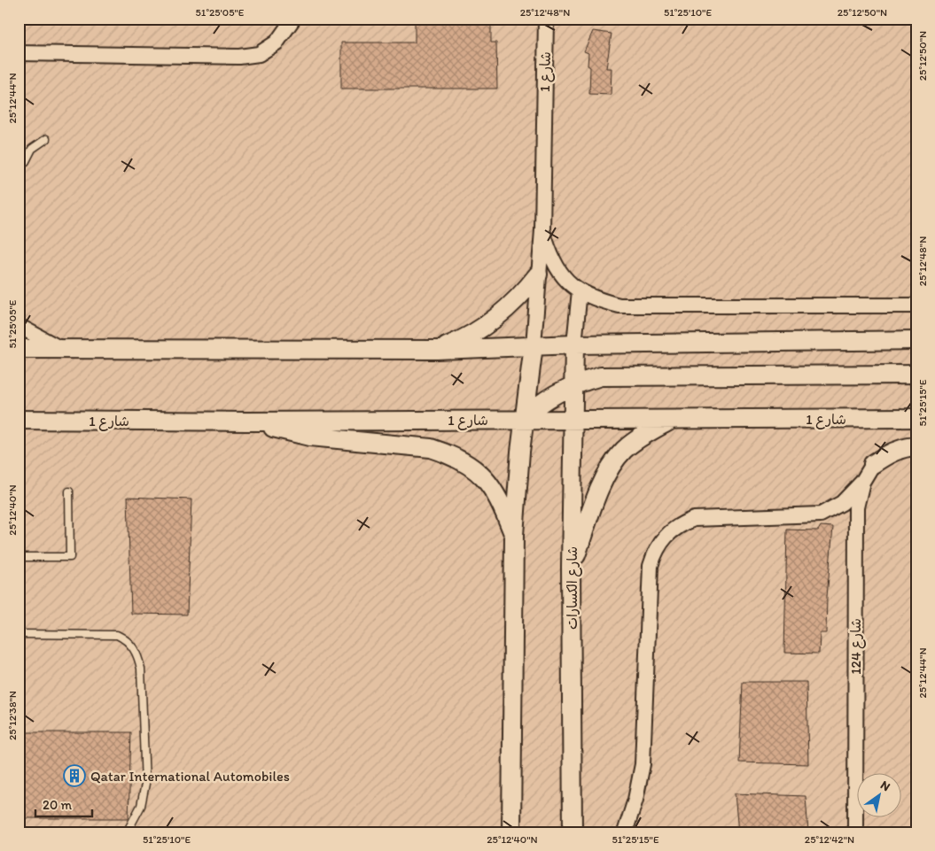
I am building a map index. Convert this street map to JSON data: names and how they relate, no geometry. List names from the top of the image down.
{
  "streets": {
    "street": ["شارع 1", "شارع الكسارات", "شارع 124"]
  },
  "crossings": [
    ["شارع 1", "شارع الكسارات"]
  ],
  "places": {
    "building": ["Qatar International Automobiles"]
  },
  "scale_bar": "20 m",
  "north": "top right",
  "coordinates": [
    "51°25'05\"E",
    "25°12'48\"N",
    "51°25'10\"E",
    "25°12'50\"N",
    "25°12'44\"N",
    "51°25'15\"E",
    "25°12'40\"N",
    "25°12'38\"N",
    "25°12'42\"N"
  ]
}
